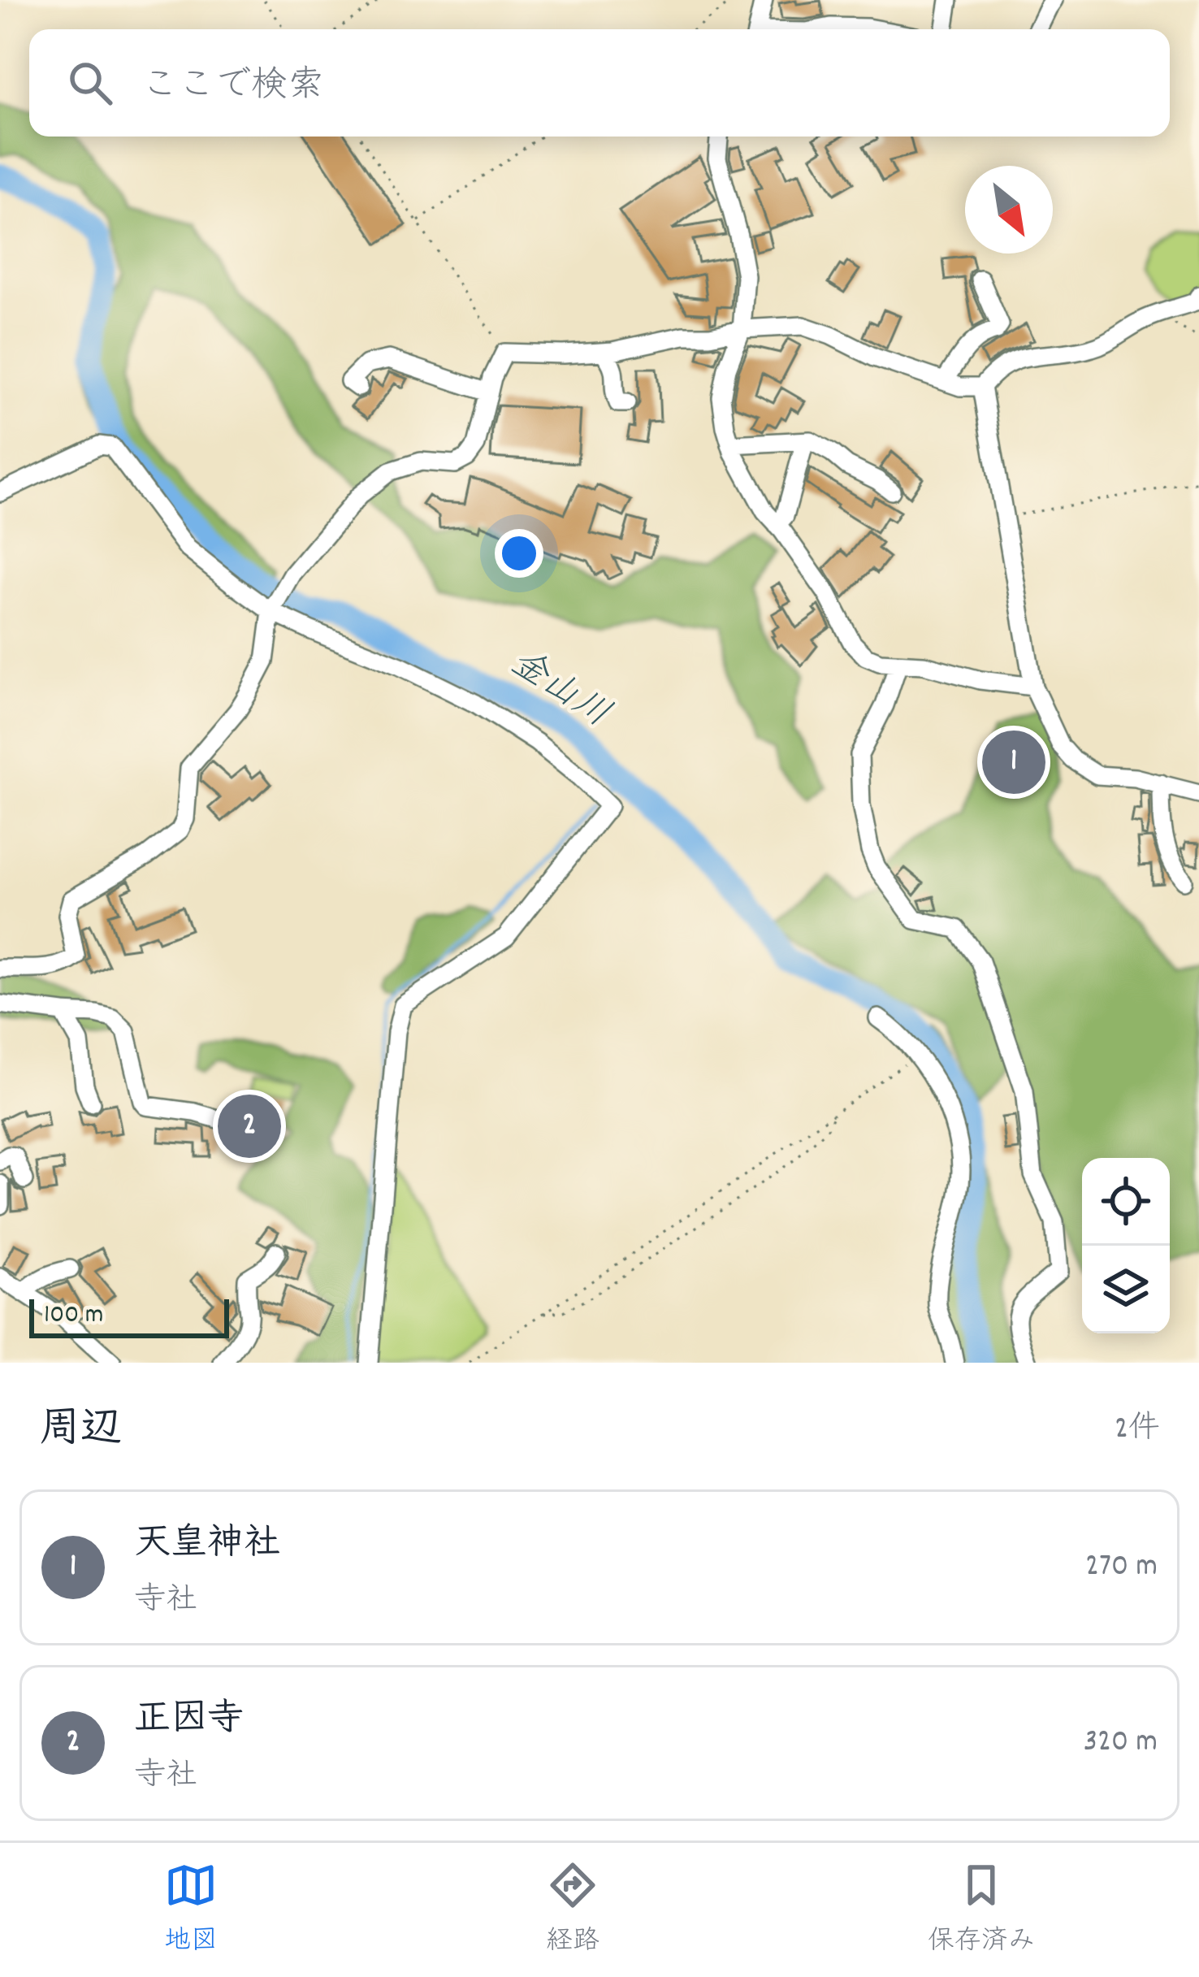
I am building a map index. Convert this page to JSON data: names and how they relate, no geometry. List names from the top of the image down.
{
  "water": ["金山川"],
  "scale_bar": "100 m",
  "north": "bottom right",
  "page": {
    "search": "ここで検索",
    "pins": ["1", "2"],
    "scale": "100 m",
    "heading": ["周辺", "2件"],
    "list": [
      {
        "mark": "1",
        "name": "天皇神社",
        "note": "寺社",
        "value": "270 m"
      },
      {
        "mark": "2",
        "name": "正因寺",
        "note": "寺社",
        "value": "320 m"
      }
    ],
    "nav": ["地図", "経路", "保存済み"]
  }
}
